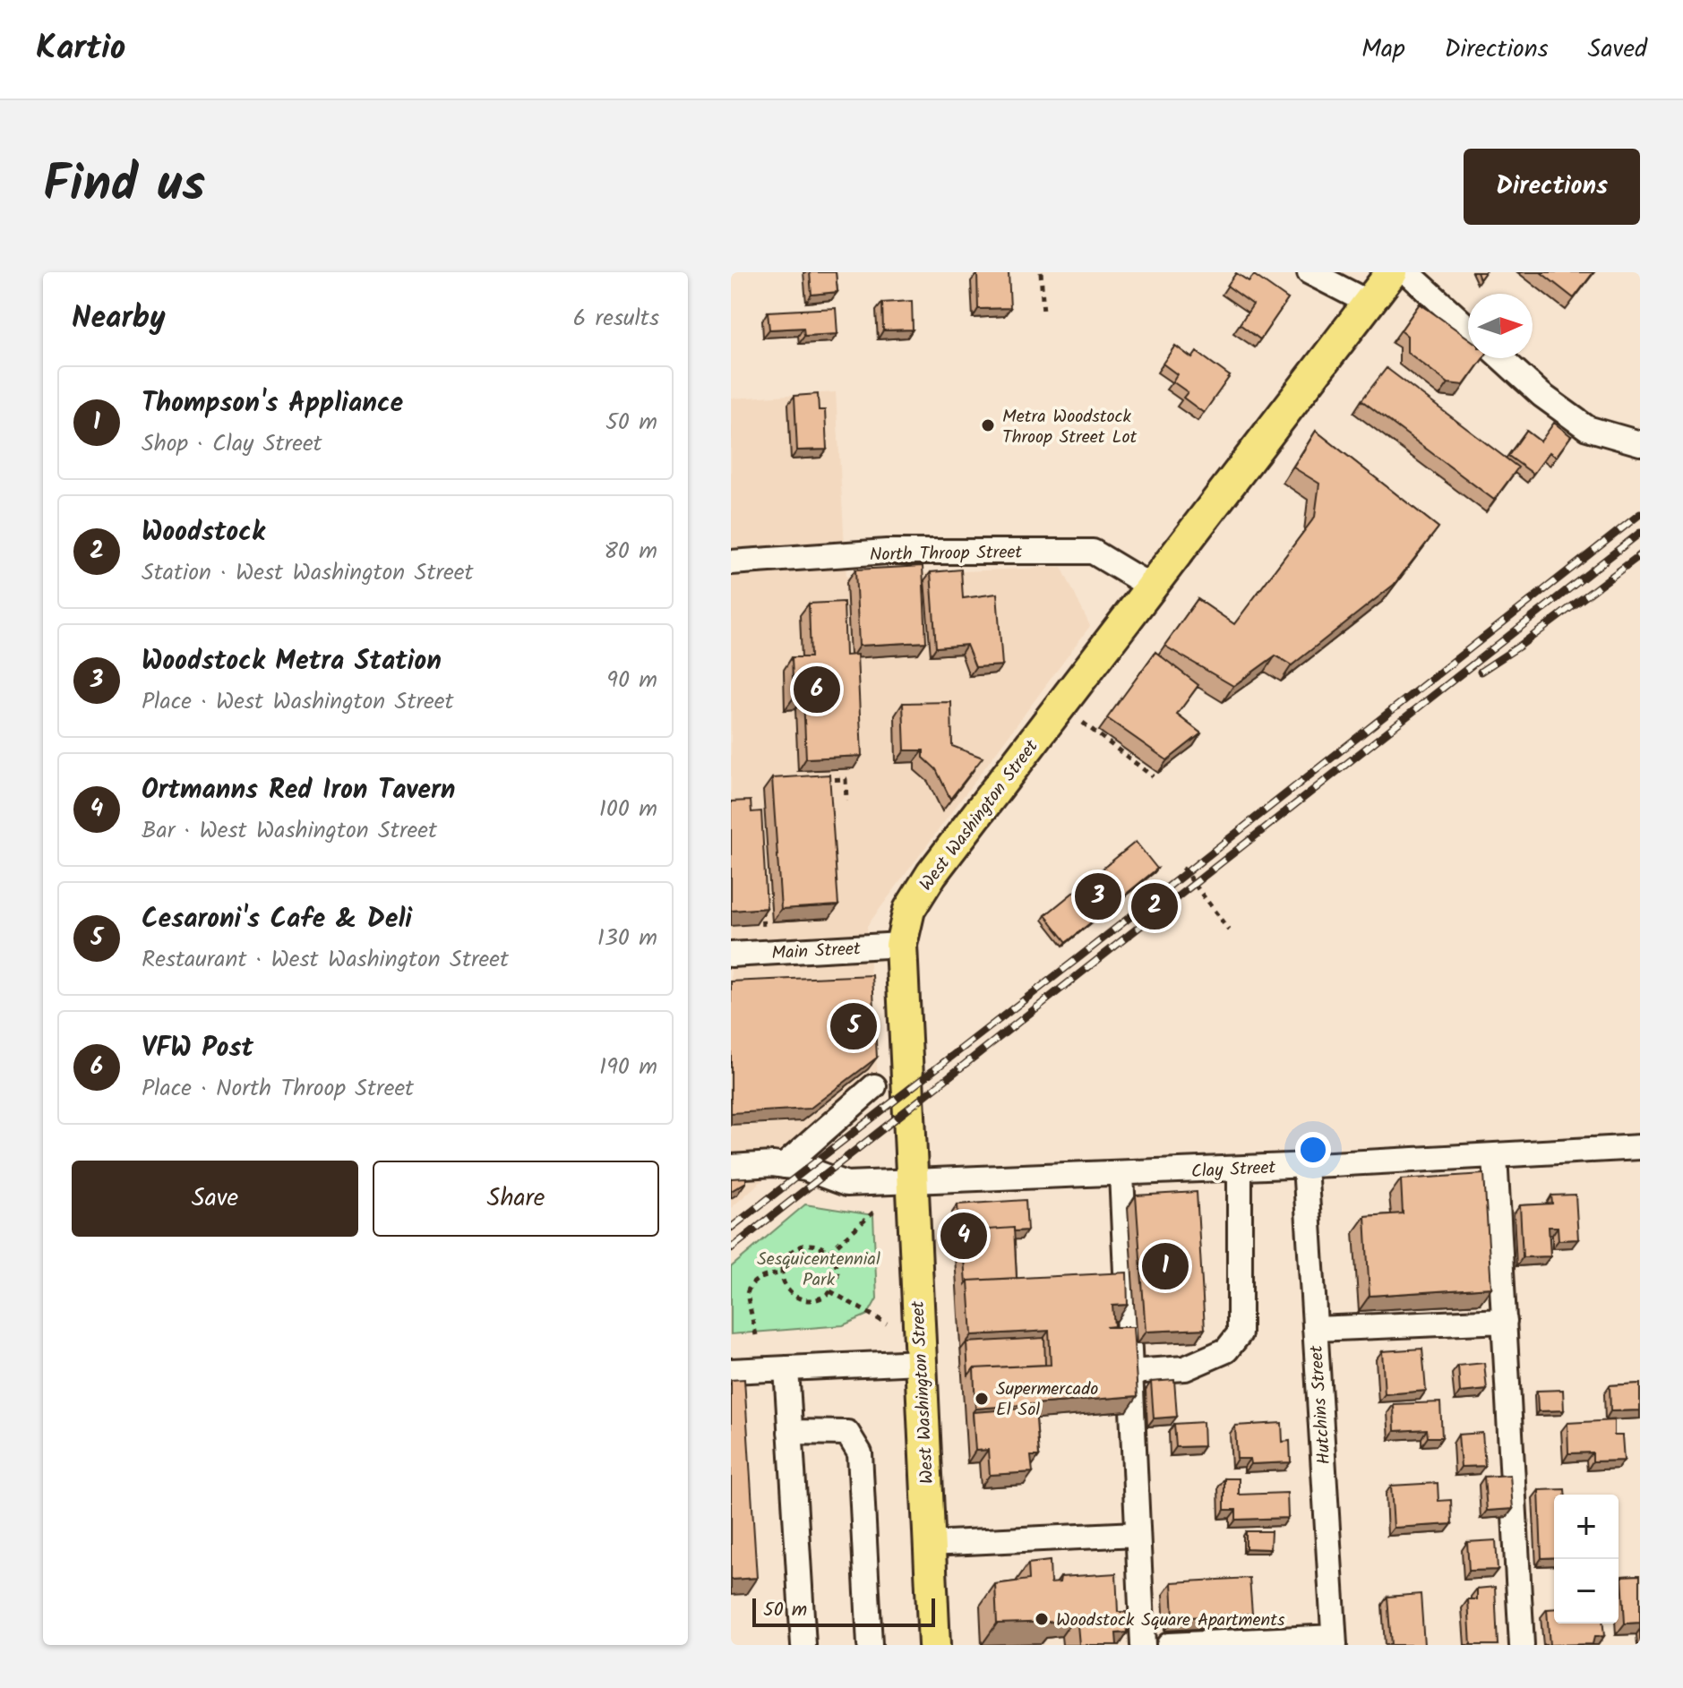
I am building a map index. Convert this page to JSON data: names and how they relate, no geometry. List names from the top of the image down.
{
  "streets": {
    "main road": ["West Washington Street"],
    "street": [
      "North Throop Street",
      "Main Street",
      "Clay Street",
      "Hutchins Street"
    ]
  },
  "crossings": [
    ["North Throop Street", "West Washington Street"],
    ["West Washington Street", "Main Street"],
    ["West Washington Street", "Clay Street"],
    ["Clay Street", "Hutchins Street"]
  ],
  "parks": ["Sesquicentennial Park"],
  "places": ["Metra Woodstock Throop Street Lot", "Supermercado El Sol", "Woodstock Square Apartments"],
  "scale_bar": "50 m",
  "north": "right",
  "page": {
    "header": "Kartio",
    "nav": ["Map", "Directions", "Saved"],
    "title": "Find us",
    "buttons": [
      "Directions",
      ["Save", "Share"]
    ],
    "heading": ["Nearby", "6 results"],
    "list": [
      {
        "mark": "1",
        "name": "Thompson's Appliance",
        "note": "Shop · Clay Street",
        "value": "50 m"
      },
      {
        "mark": "2",
        "name": "Woodstock",
        "note": "Station · West Washington Street",
        "value": "80 m"
      },
      {
        "mark": "3",
        "name": "Woodstock Metra Station",
        "note": "Place · West Washington Street",
        "value": "90 m"
      },
      {
        "mark": "4",
        "name": "Ortmanns Red Iron Tavern",
        "note": "Bar · West Washington Street",
        "value": "100 m"
      },
      {
        "mark": "5",
        "name": "Cesaroni's Cafe & Deli",
        "note": "Restaurant · West Washington Street",
        "value": "130 m"
      },
      {
        "mark": "6",
        "name": "VFW Post",
        "note": "Place · North Throop Street",
        "value": "190 m"
      }
    ],
    "pins": [
      "6",
      "3",
      "2",
      "5",
      "4",
      "1"
    ],
    "map_buttons": ["+", "−"],
    "scale": "50 m"
  }
}
